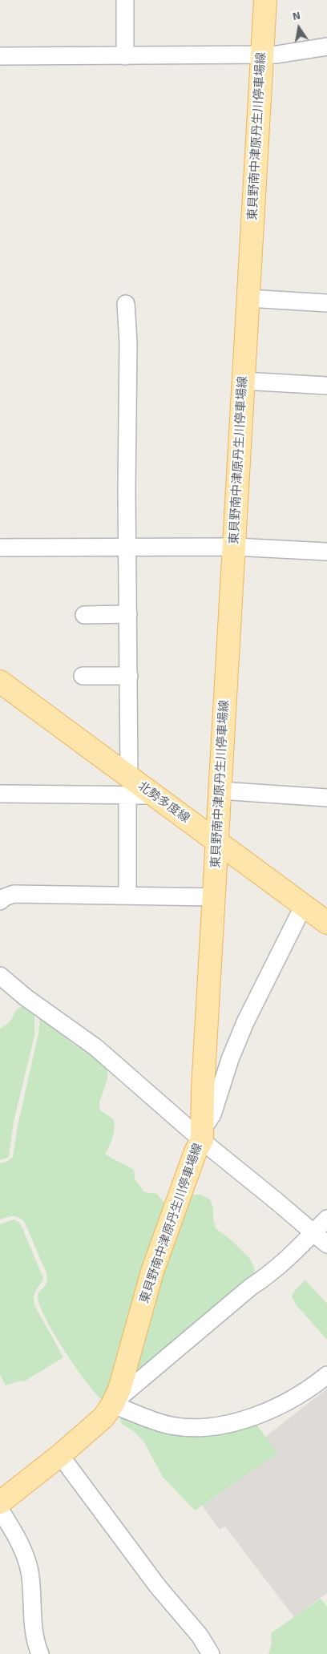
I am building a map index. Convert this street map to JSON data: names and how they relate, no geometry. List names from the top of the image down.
{
  "streets": {
    "main road": ["東貝野南中津原丹生川停車場線", "北勢多度線"]
  },
  "crossings": [
    ["東貝野南中津原丹生川停車場線", "北勢多度線"]
  ],
  "north": "top"
}
